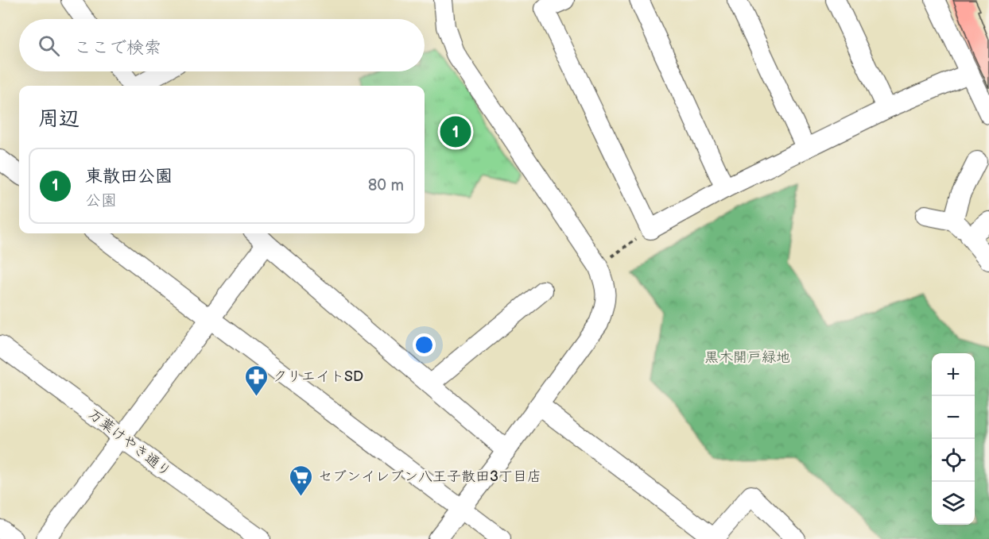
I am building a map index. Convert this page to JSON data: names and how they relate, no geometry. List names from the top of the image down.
{
  "streets": {
    "street": ["万葉けやき通り"]
  },
  "parks": ["黒木開戸緑地"],
  "places": {
    "pharmacy": ["クリエイトSD"],
    "supermarket": ["セブンイレブン八王子散田3丁目店"]
  },
  "page": {
    "search": "ここで検索",
    "heading": "周辺",
    "pins": "1",
    "list": [
      {
        "mark": "1",
        "name": "東散田公園",
        "note": "公園",
        "value": "80 m"
      }
    ],
    "map_buttons": ["+", "−"]
  }
}
